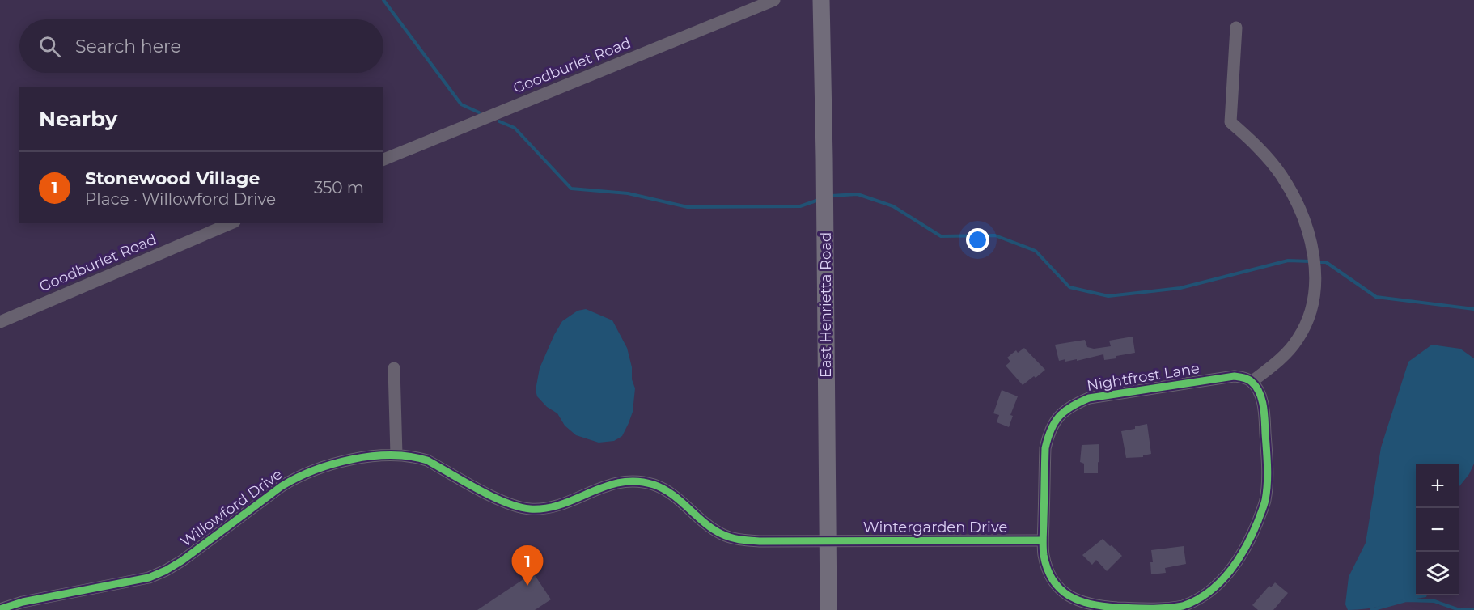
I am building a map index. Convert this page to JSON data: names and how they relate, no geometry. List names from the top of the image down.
{
  "streets": {
    "main road": ["East Henrietta Road"],
    "street": [
      "Goodburlet Road",
      "Nightfrost Lane",
      "Willowford Drive",
      "Wintergarden Drive"
    ]
  },
  "crossings": [
    ["East Henrietta Road", "Willowford Drive"],
    ["East Henrietta Road", "Wintergarden Drive"],
    ["Nightfrost Lane", "Wintergarden Drive"],
    ["Willowford Drive", "Wintergarden Drive"]
  ],
  "page": {
    "search": "Search here",
    "heading": "Nearby",
    "list": [
      {
        "mark": "1",
        "name": "Stonewood Village",
        "note": "Place · Willowford Drive",
        "value": "350 m"
      }
    ],
    "map_buttons": ["+", "−"],
    "pins": "1"
  }
}
